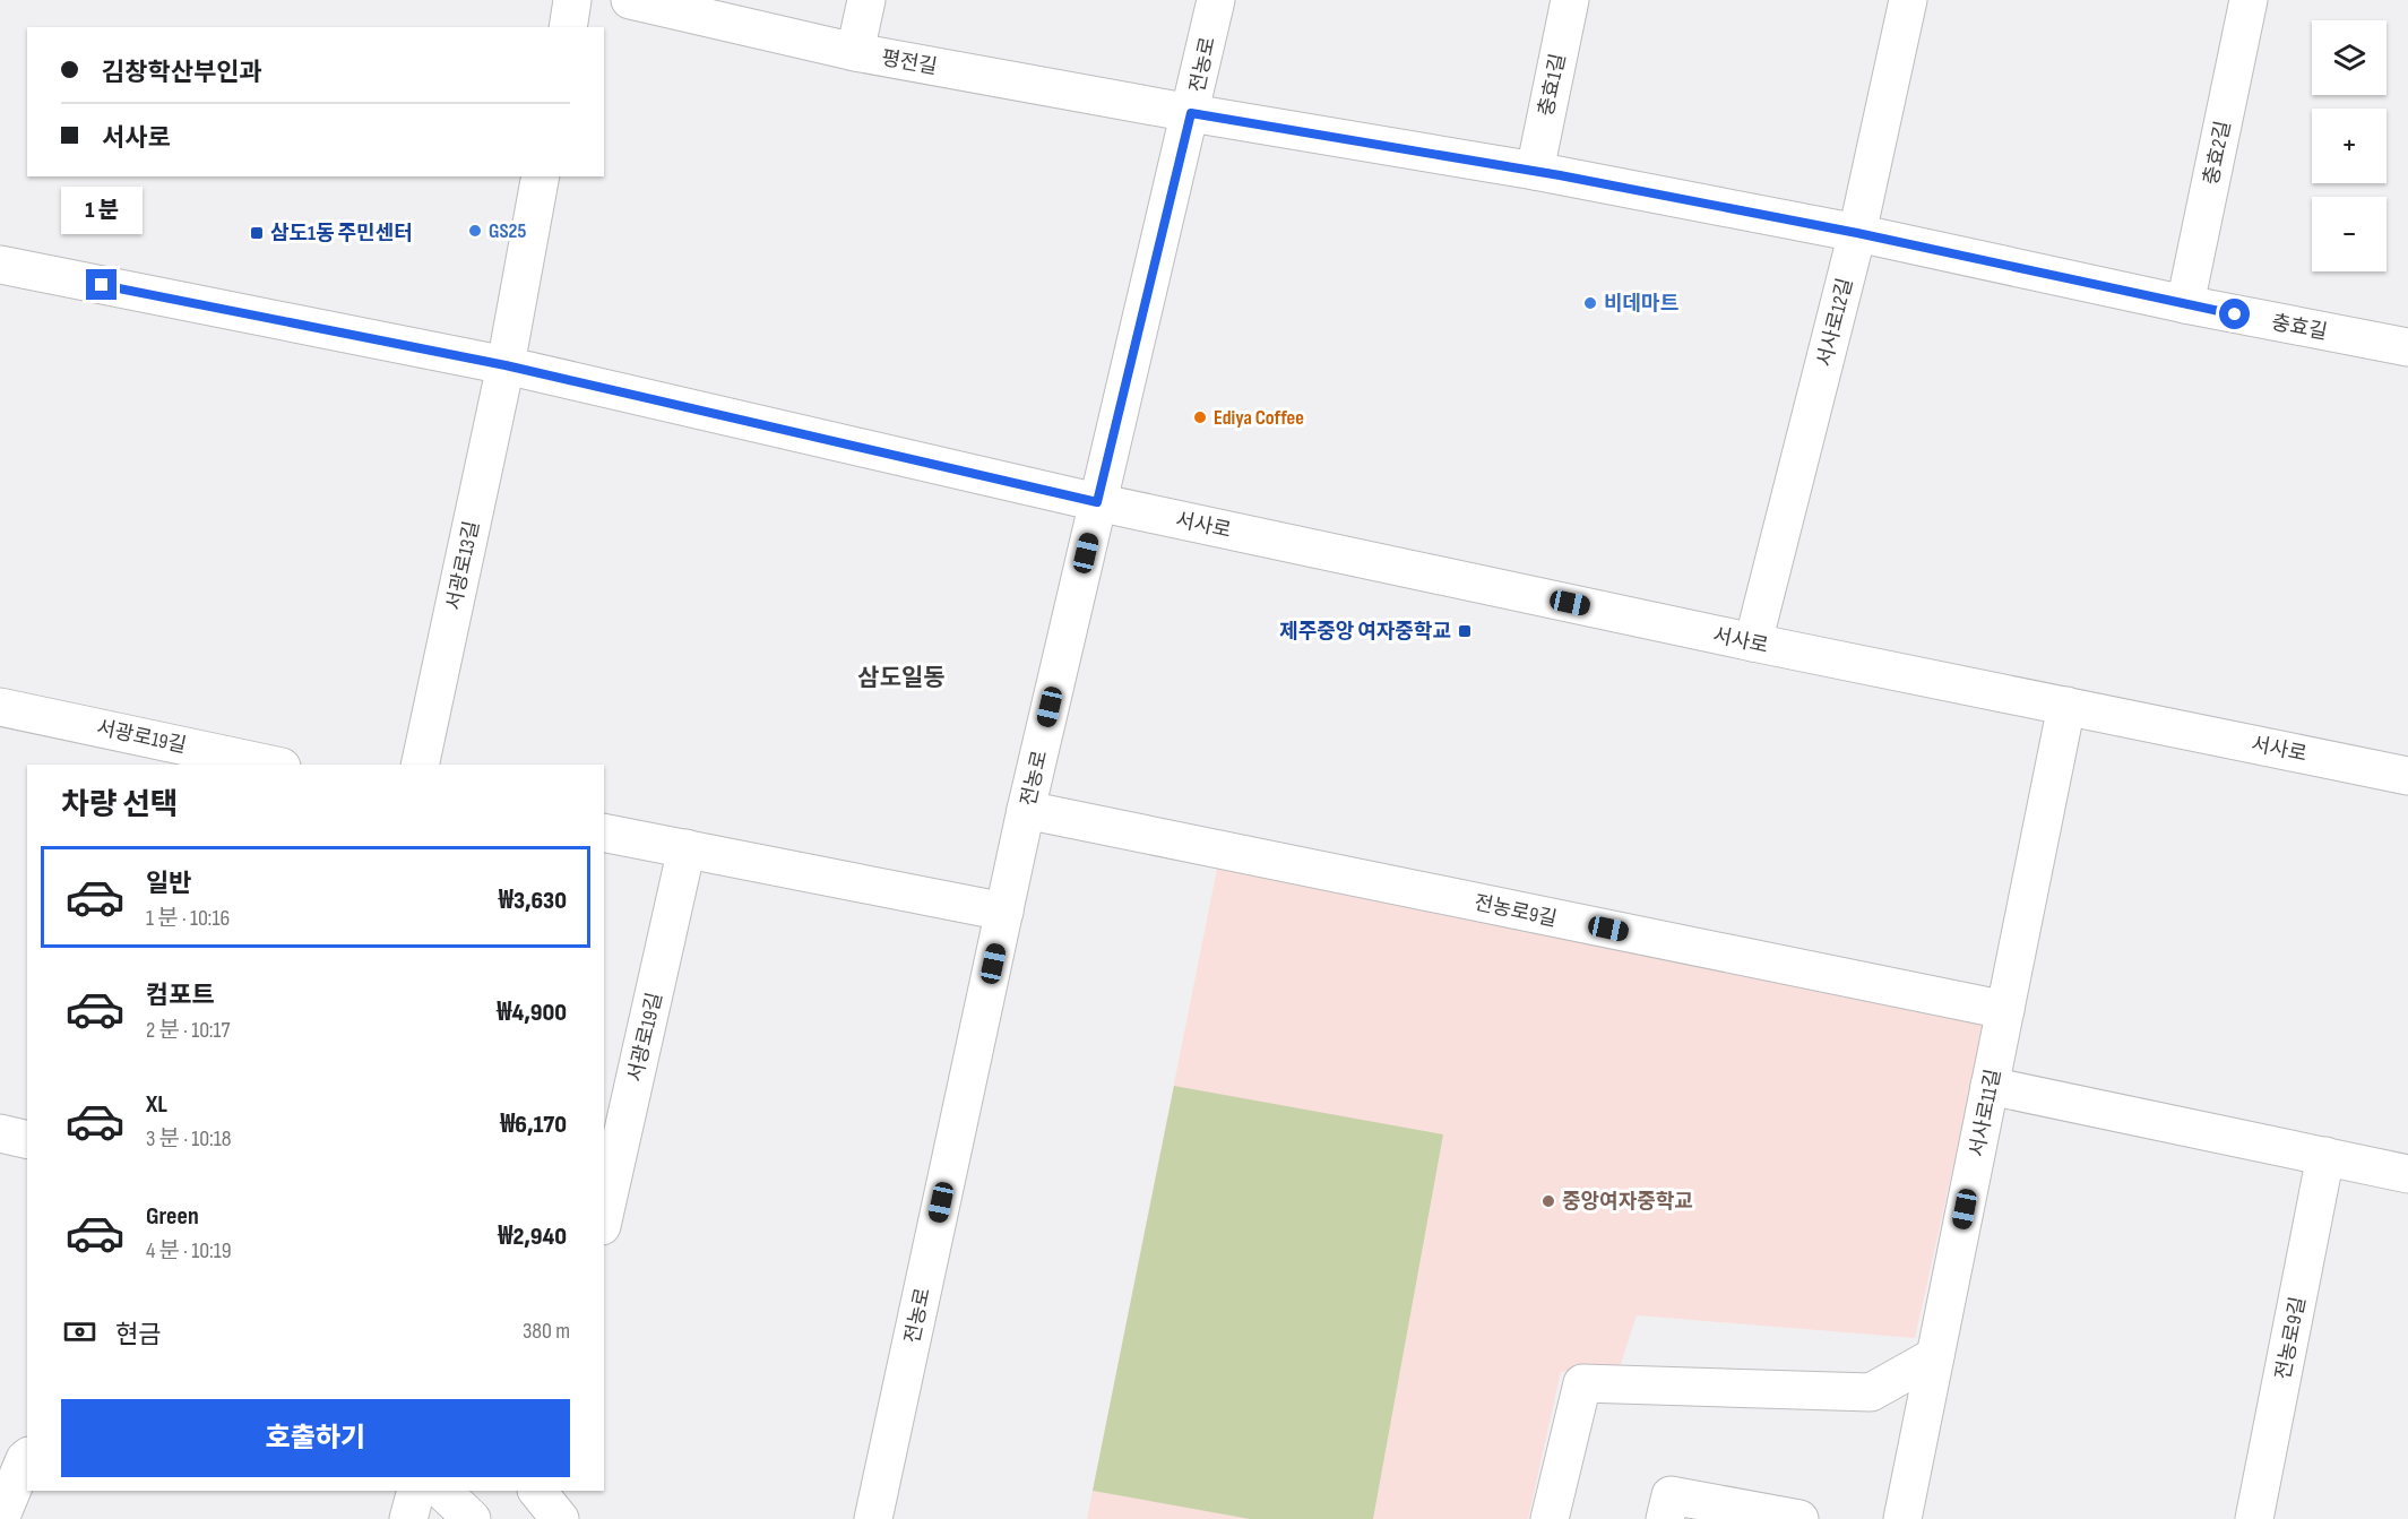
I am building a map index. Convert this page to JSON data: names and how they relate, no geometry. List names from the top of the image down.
{
  "streets": {
    "street": [
      "평전길",
      "전농로",
      "충효1길",
      "충효2길",
      "서사로12길",
      "충효길",
      "서사로",
      "서광로13길",
      "서광로19길",
      "전농로9길",
      "서사로11길"
    ]
  },
  "crossings": [
    ["평전길", "전농로"],
    ["평전길", "충효길"],
    ["전농로", "충효길"],
    ["전농로", "서사로"],
    ["전농로", "전농로9길"],
    ["충효1길", "충효길"],
    ["충효2길", "충효길"],
    ["서사로12길", "충효길"],
    ["서사로12길", "서사로"],
    ["서사로", "서광로13길"],
    ["서사로", "서사로11길"],
    ["전농로9길", "서사로11길"]
  ],
  "districts": ["삼도일동"],
  "places": {
    "other": [
      "GS25",
      "비데마트",
      "Ediya Coffee",
      "중앙여자중학교"
    ],
    "transit": ["삼도1동 주민센터", "제주중앙 여자중학교"]
  },
  "page": {
    "map_buttons": ["+", "−"],
    "banner": ["김창학산부인과", "서사로"],
    "bubble": "1 분",
    "heading": "차량 선택",
    "list": [
      {
        "name": "일반",
        "note": "1 분 · 10:16",
        "value": "₩3,630"
      },
      {
        "name": "컴포트",
        "note": "2 분 · 10:17",
        "value": "₩4,900"
      },
      {
        "name": "XL",
        "note": "3 분 · 10:18",
        "value": "₩6,170"
      },
      {
        "name": "Green",
        "note": "4 분 · 10:19",
        "value": "₩2,940"
      }
    ],
    "pay": ["현금", "380 m"],
    "buttons": "호출하기"
  }
}
